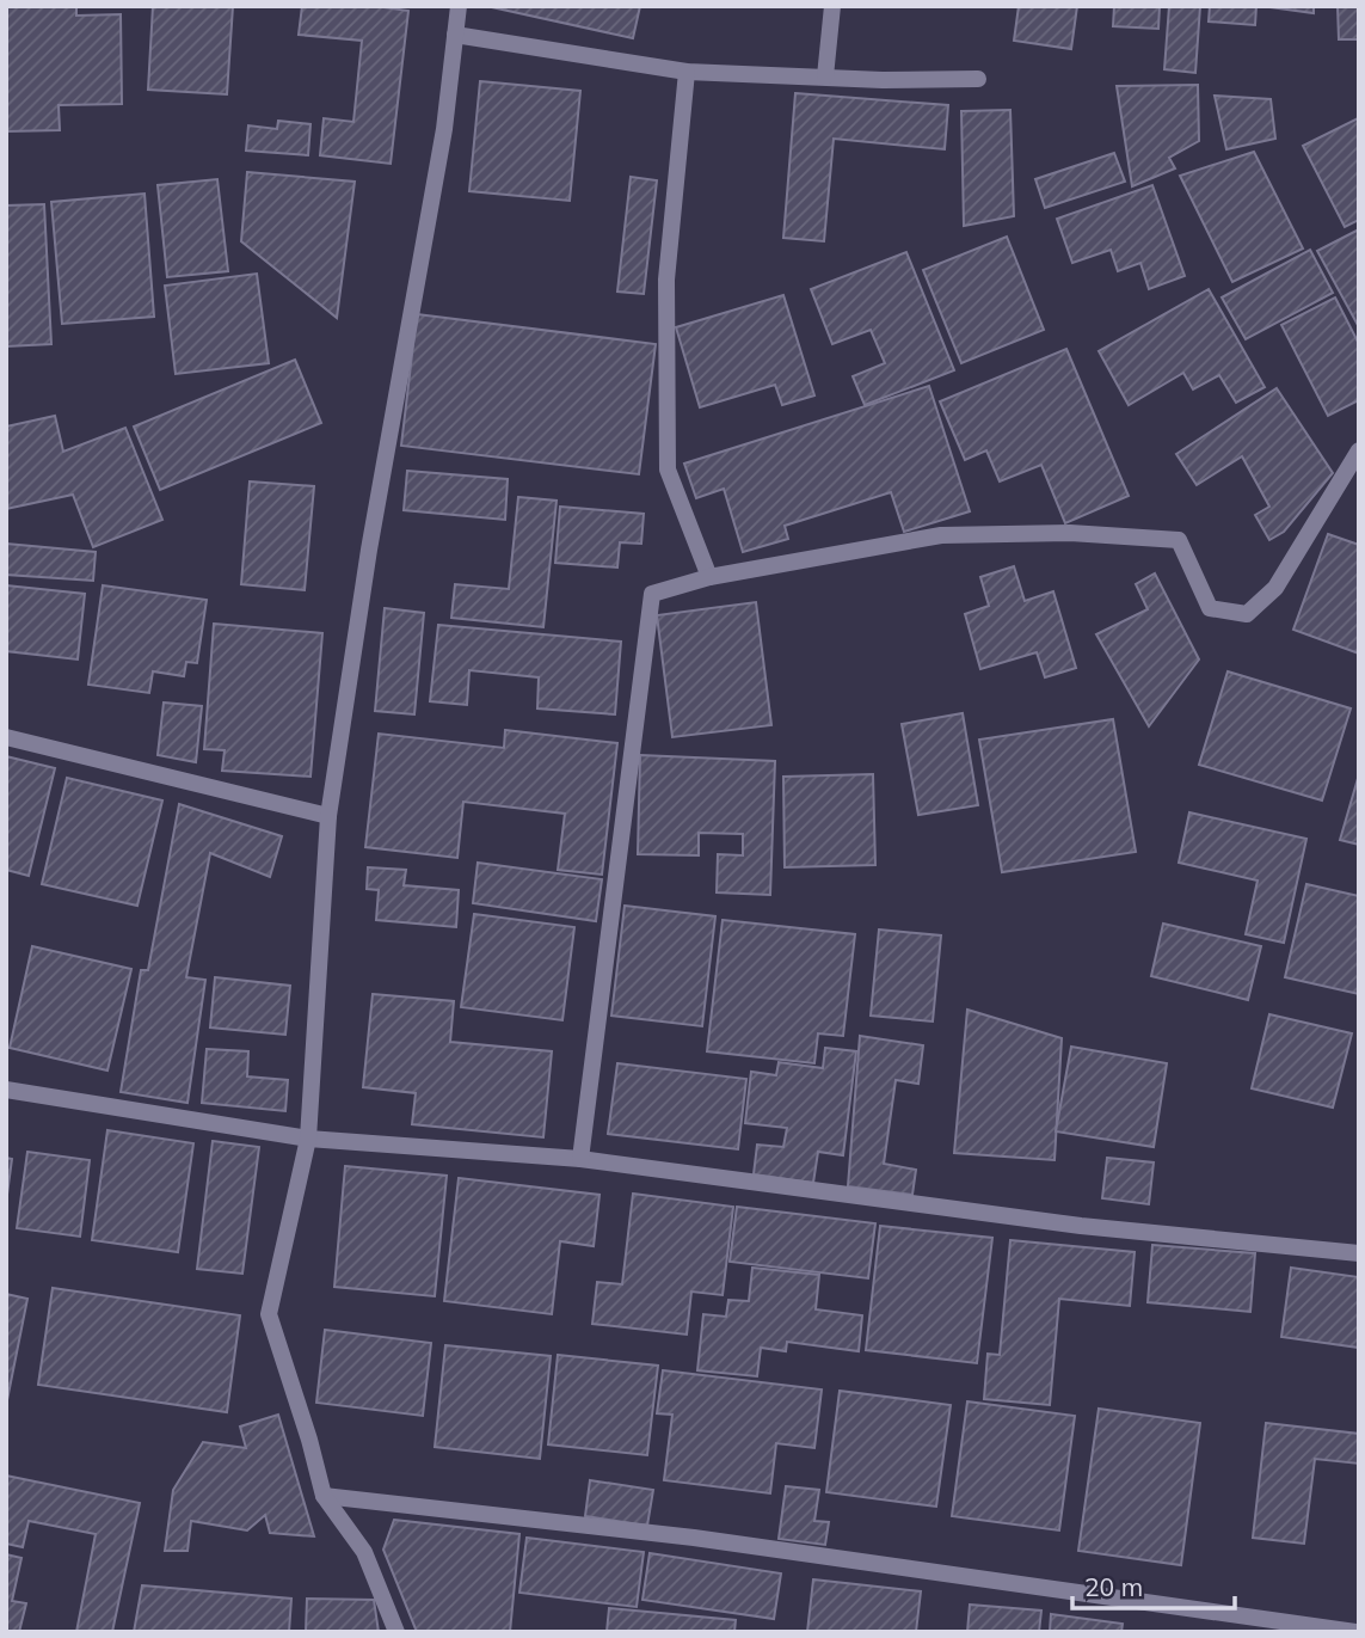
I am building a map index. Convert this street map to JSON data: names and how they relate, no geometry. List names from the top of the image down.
{
  "scale_bar": "20 m"
}
